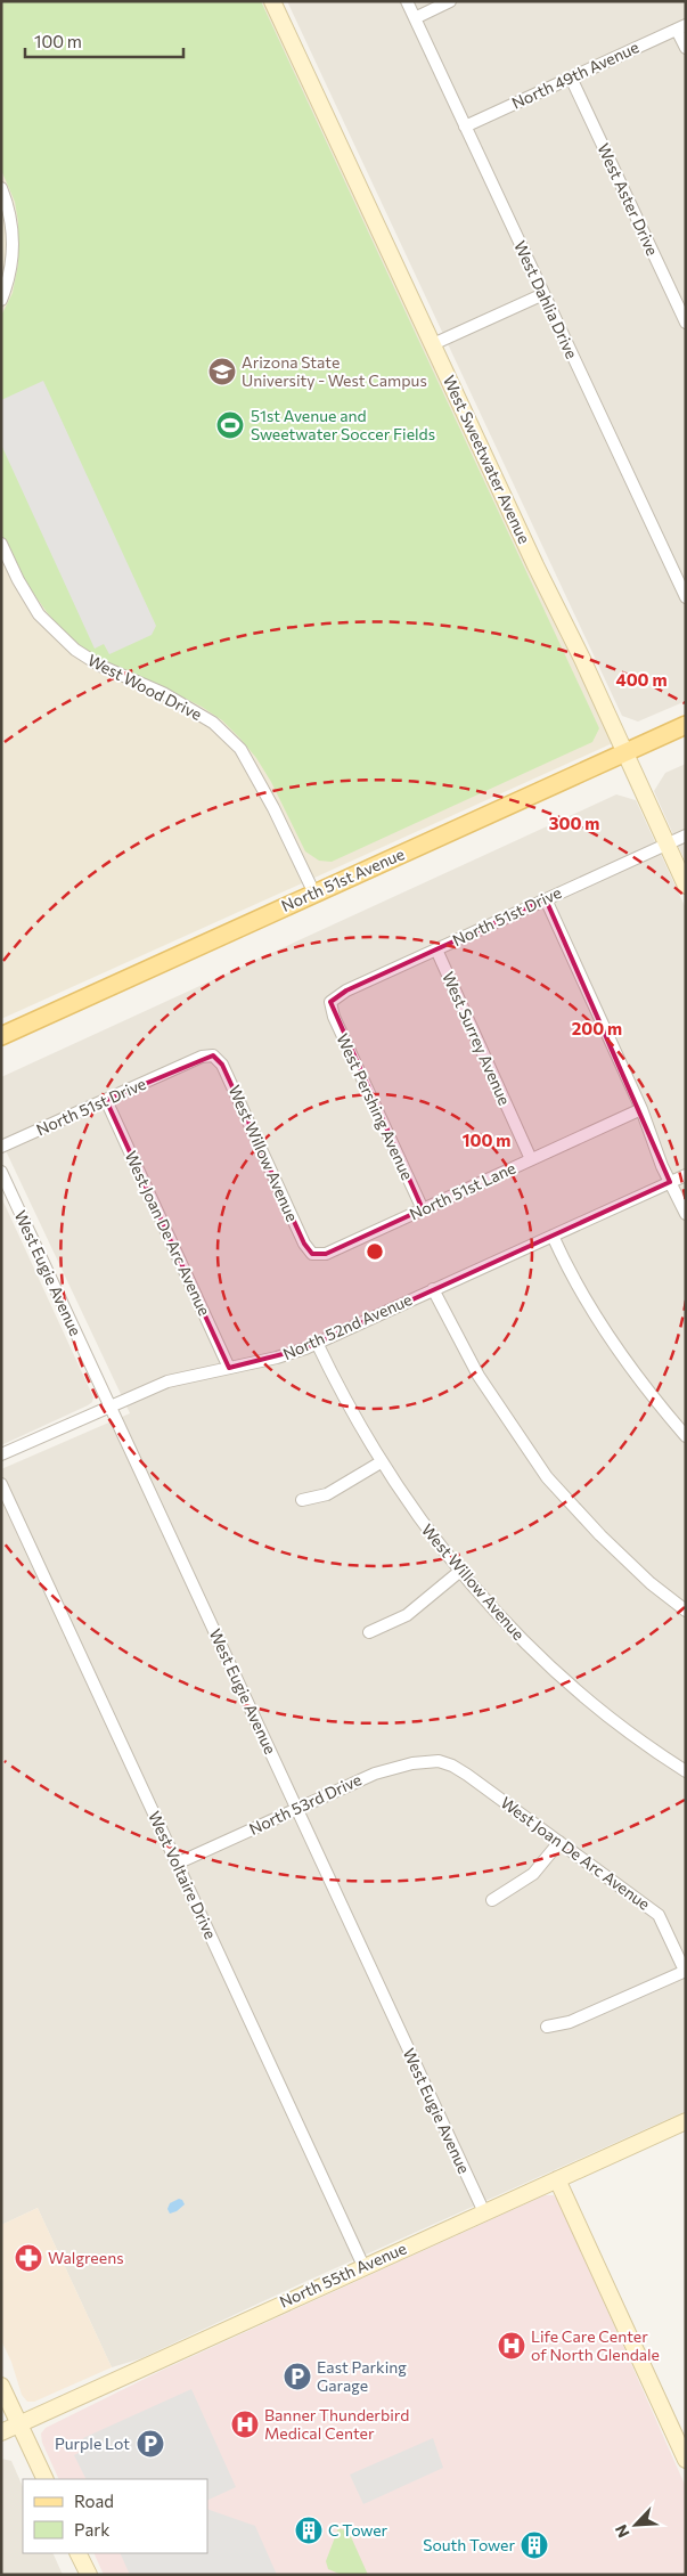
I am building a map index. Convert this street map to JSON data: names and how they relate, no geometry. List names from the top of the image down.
{
  "streets": {
    "main road": ["North 51st Avenue"],
    "street": [
      "North 49th Avenue",
      "West Aster Drive",
      "West Dahlia Drive",
      "West Sweetwater Avenue",
      "West Wood Drive",
      "North 51st Drive",
      "West Surrey Avenue",
      "West Pershing Avenue",
      "West Willow Avenue",
      "North 51st Lane",
      "West Joan De Arc Avenue",
      "West Eugie Avenue",
      "North 52nd Avenue",
      "North 53rd Drive",
      "West Voltaire Drive",
      "North 55th Avenue"
    ]
  },
  "crossings": [
    ["North 49th Avenue", "West Aster Drive"],
    ["North 49th Avenue", "West Dahlia Drive"],
    ["West Sweetwater Avenue", "North 51st Avenue"],
    ["West Sweetwater Avenue", "North 51st Drive"],
    ["West Wood Drive", "North 51st Avenue"],
    ["North 51st Drive", "West Surrey Avenue"],
    ["North 51st Drive", "West Pershing Avenue"],
    ["North 51st Drive", "West Willow Avenue"],
    ["North 51st Drive", "West Joan De Arc Avenue"],
    ["West Surrey Avenue", "North 51st Lane"],
    ["West Pershing Avenue", "North 51st Lane"],
    ["West Willow Avenue", "North 51st Lane"],
    ["West Willow Avenue", "North 52nd Avenue"],
    ["West Joan De Arc Avenue", "North 52nd Avenue"],
    ["West Joan De Arc Avenue", "North 53rd Drive"],
    ["West Eugie Avenue", "North 52nd Avenue"],
    ["West Eugie Avenue", "North 53rd Drive"],
    ["West Eugie Avenue", "North 55th Avenue"],
    ["North 53rd Drive", "West Voltaire Drive"],
    ["West Voltaire Drive", "North 55th Avenue"]
  ],
  "places": {
    "school or university": ["Arizona State University - West Campus"],
    "sports": ["51st Avenue and Sweetwater Soccer Fields"],
    "pharmacy": ["Walgreens"],
    "hospital": ["Life Care Center of North Glendale", "Banner Thunderbird Medical Center"],
    "parking": ["East Parking Garage", "Purple Lot"],
    "building": ["C Tower", "South Tower"]
  },
  "legend": ["Road", "Park"],
  "scale_bar": "100 m",
  "north": "bottom left",
  "rings": [
    "400 m",
    "300 m",
    "200 m",
    "100 m"
  ]
}
